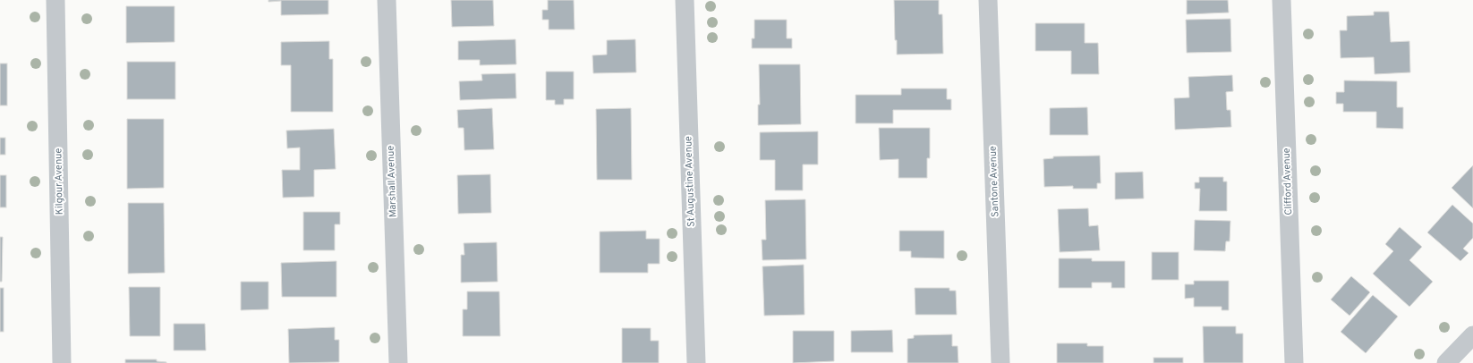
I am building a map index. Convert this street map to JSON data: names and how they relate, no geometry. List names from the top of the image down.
{
  "streets": {
    "street": [
      "Kilgour Avenue",
      "Marshall Avenue",
      "St Augustine Avenue",
      "Santone Avenue",
      "Clifford Avenue"
    ]
  }
}
